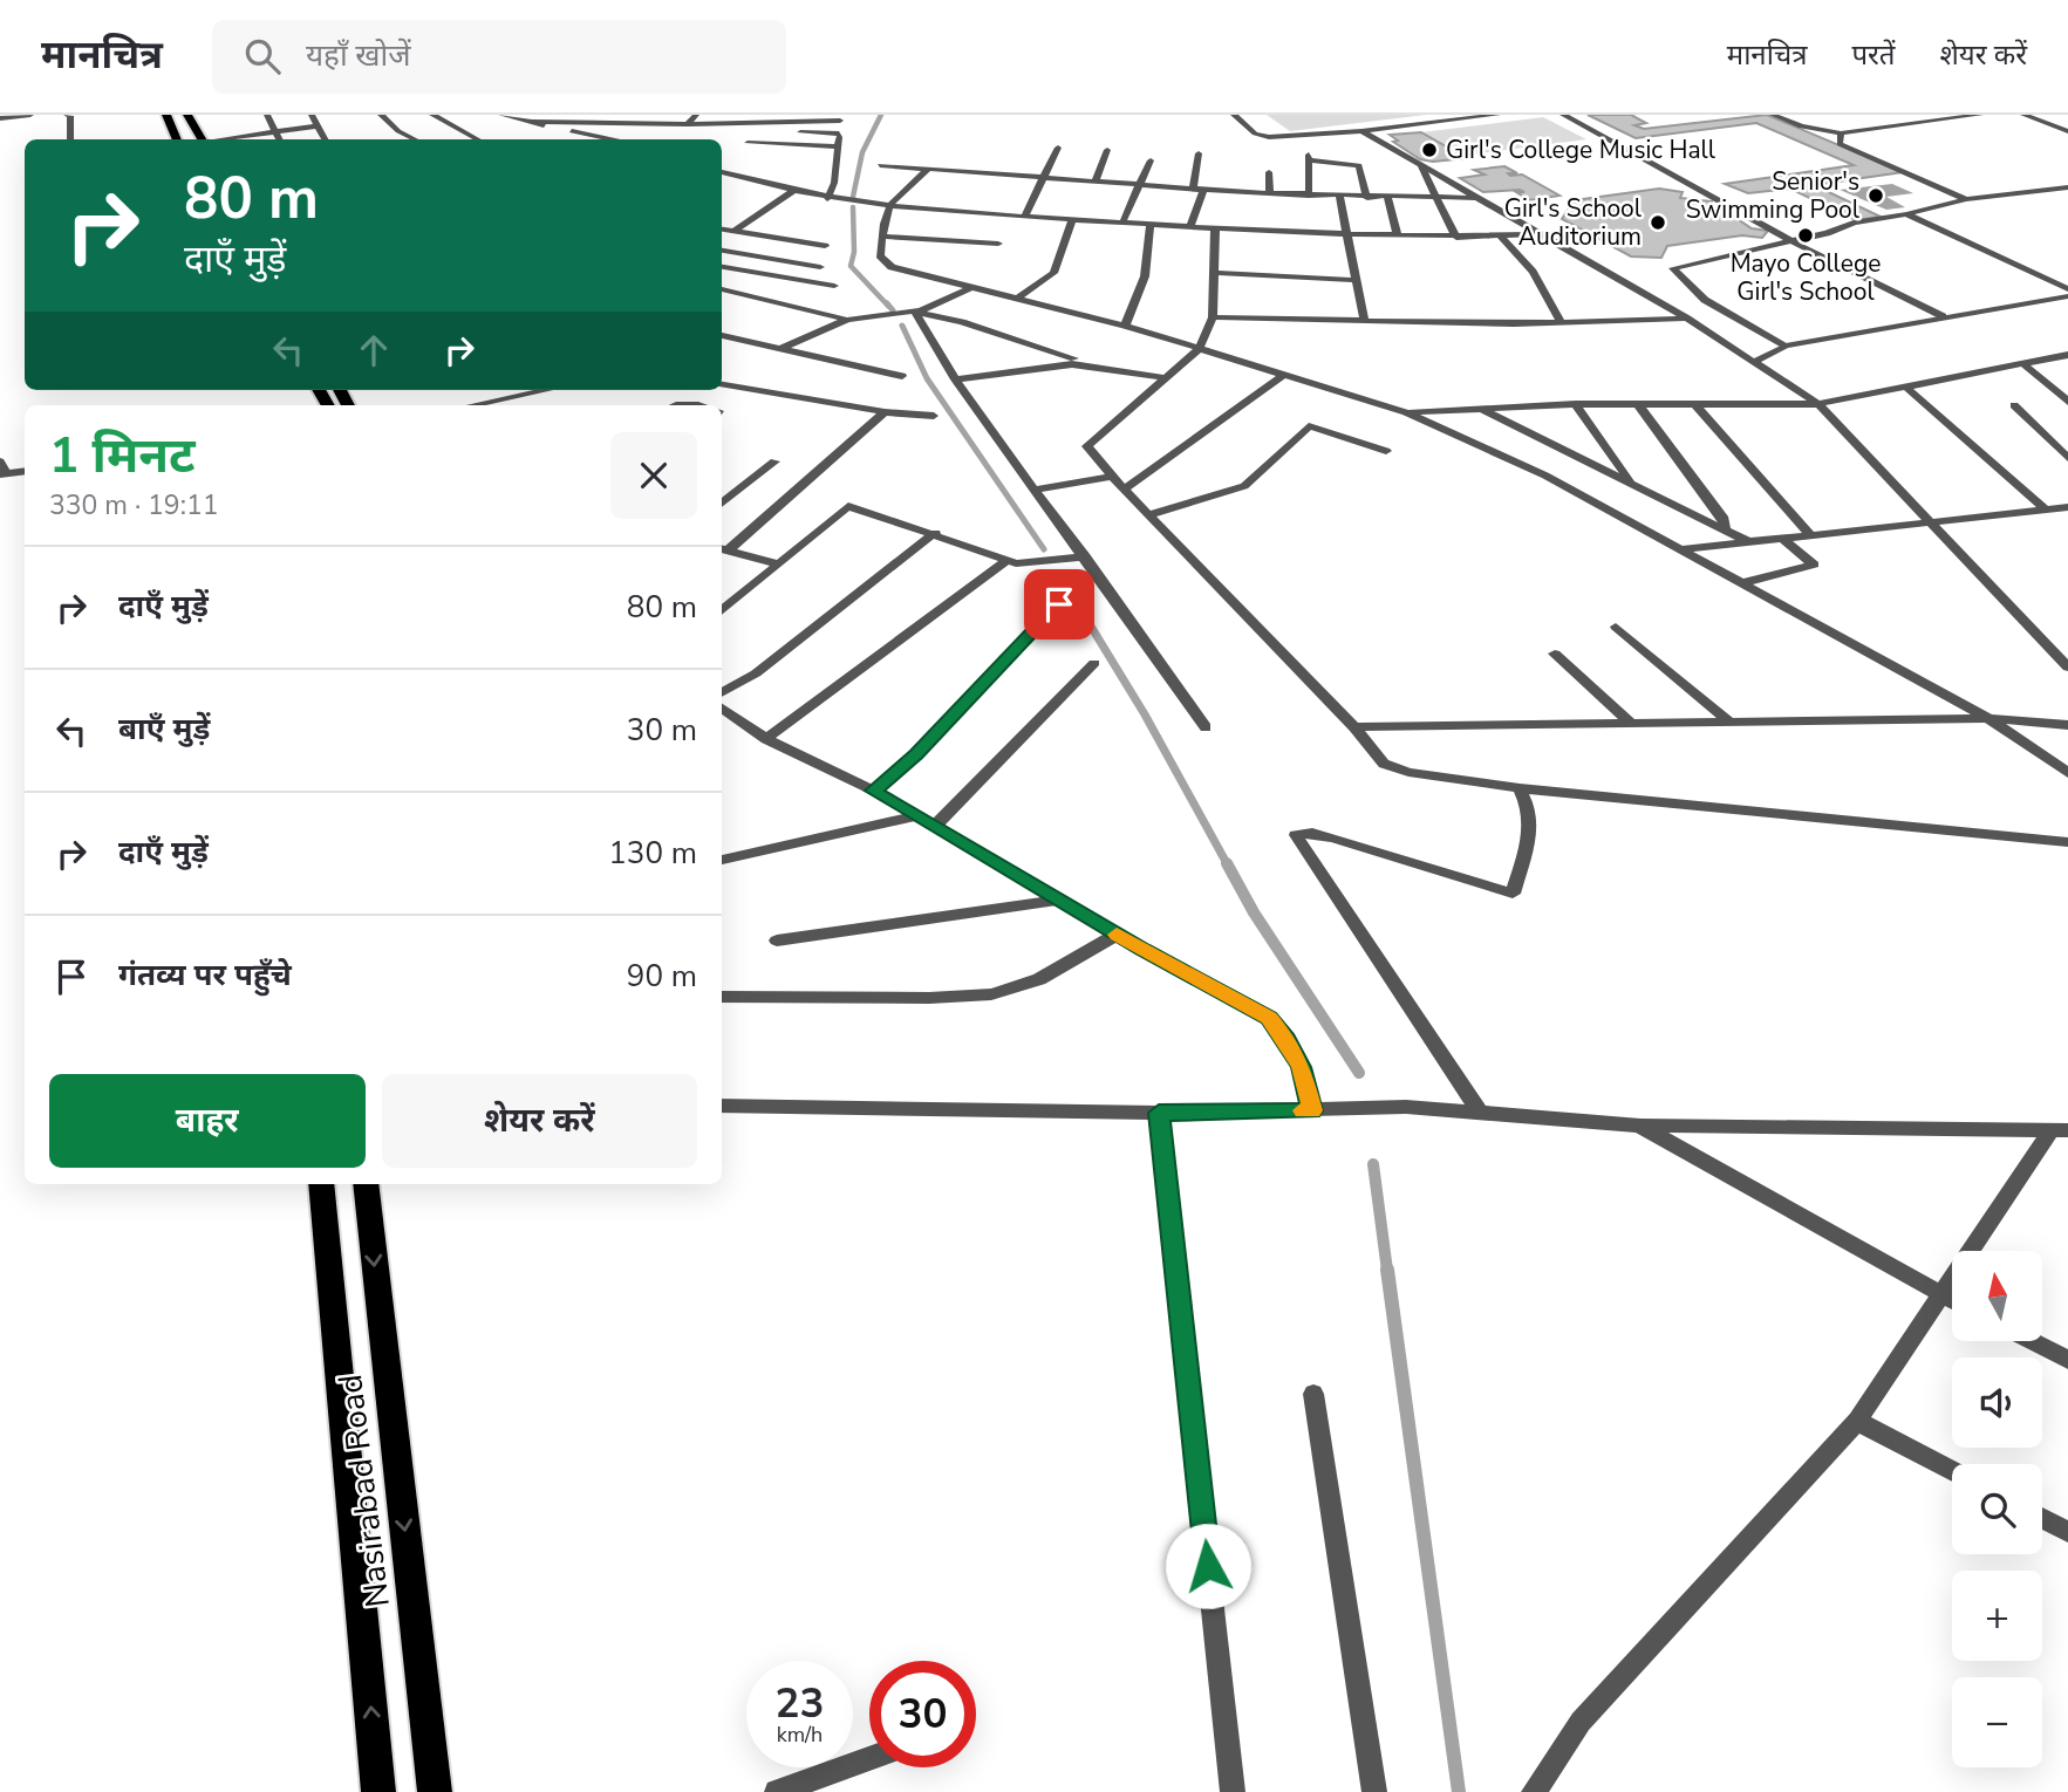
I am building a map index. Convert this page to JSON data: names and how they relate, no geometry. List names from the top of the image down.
{
  "streets": {
    "highway": ["Nasirabad Road"]
  },
  "places": [
    "Girl's College Music Hall",
    "Senior's Swimming Pool",
    "Girl's School Auditorium",
    "Mayo College Girl's School"
  ],
  "north": "top",
  "page": {
    "header": "मानचित्र",
    "search": "यहाँ खोजें",
    "nav": ["मानचित्र", "परतें", "शेयर करें"],
    "turn": ["80 m", "दाएँ मुड़ें"],
    "heading": ["1 मिनट", "330 m · 19:11"],
    "list": [
      {
        "name": "दाएँ मुड़ें",
        "value": "80 m"
      },
      {
        "name": "बाएँ मुड़ें",
        "value": "30 m"
      },
      {
        "name": "दाएँ मुड़ें",
        "value": "130 m"
      },
      {
        "name": "गंतव्य पर पहुँचे",
        "value": "90 m"
      }
    ],
    "buttons": ["बाहर", "शेयर करें"],
    "map_buttons": ["+", "−"],
    "speed": "23 km/h",
    "limit": "30"
  }
}
